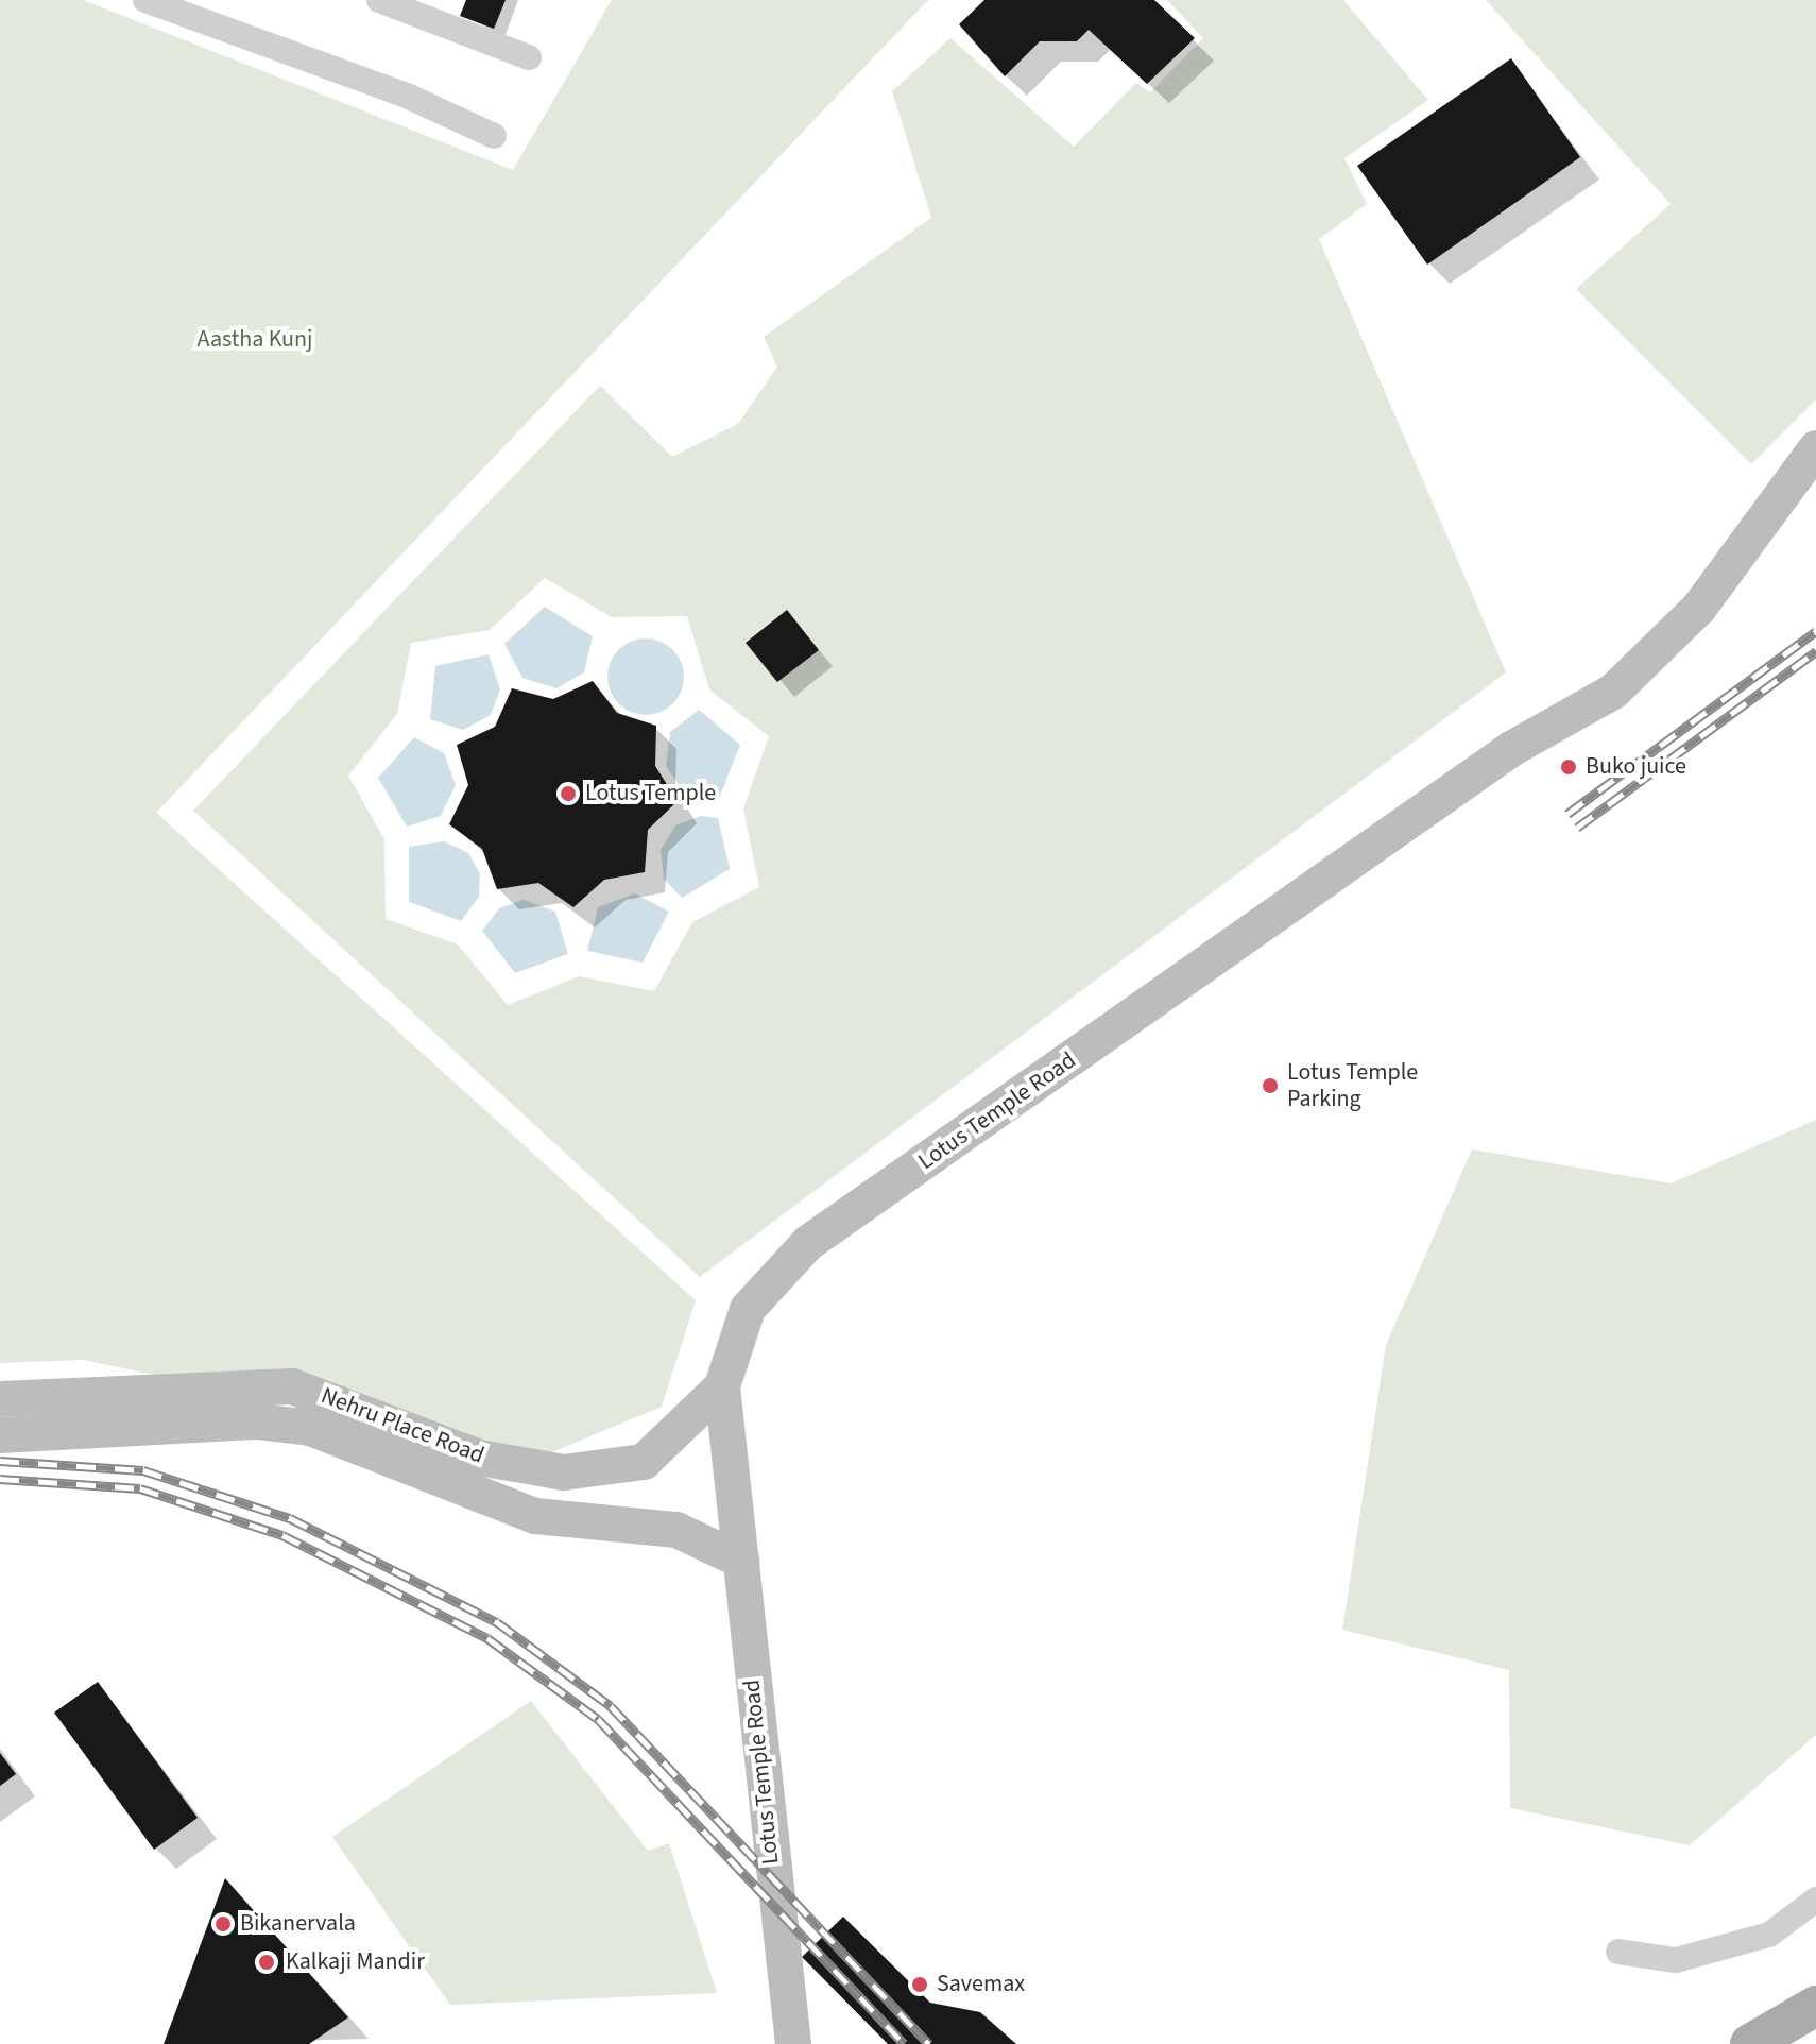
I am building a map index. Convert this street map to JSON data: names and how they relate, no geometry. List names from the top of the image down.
{
  "streets": {
    "street": ["Lotus Temple Road", "Nehru Place Road"]
  },
  "crossings": [
    ["Lotus Temple Road", "Nehru Place Road"]
  ],
  "parks": ["Aastha Kunj"],
  "places": [
    "Buko juice",
    "Lotus Temple",
    "Lotus Temple Parking",
    "Bikanervala",
    "Kalkaji Mandir",
    "Savemax"
  ]
}
